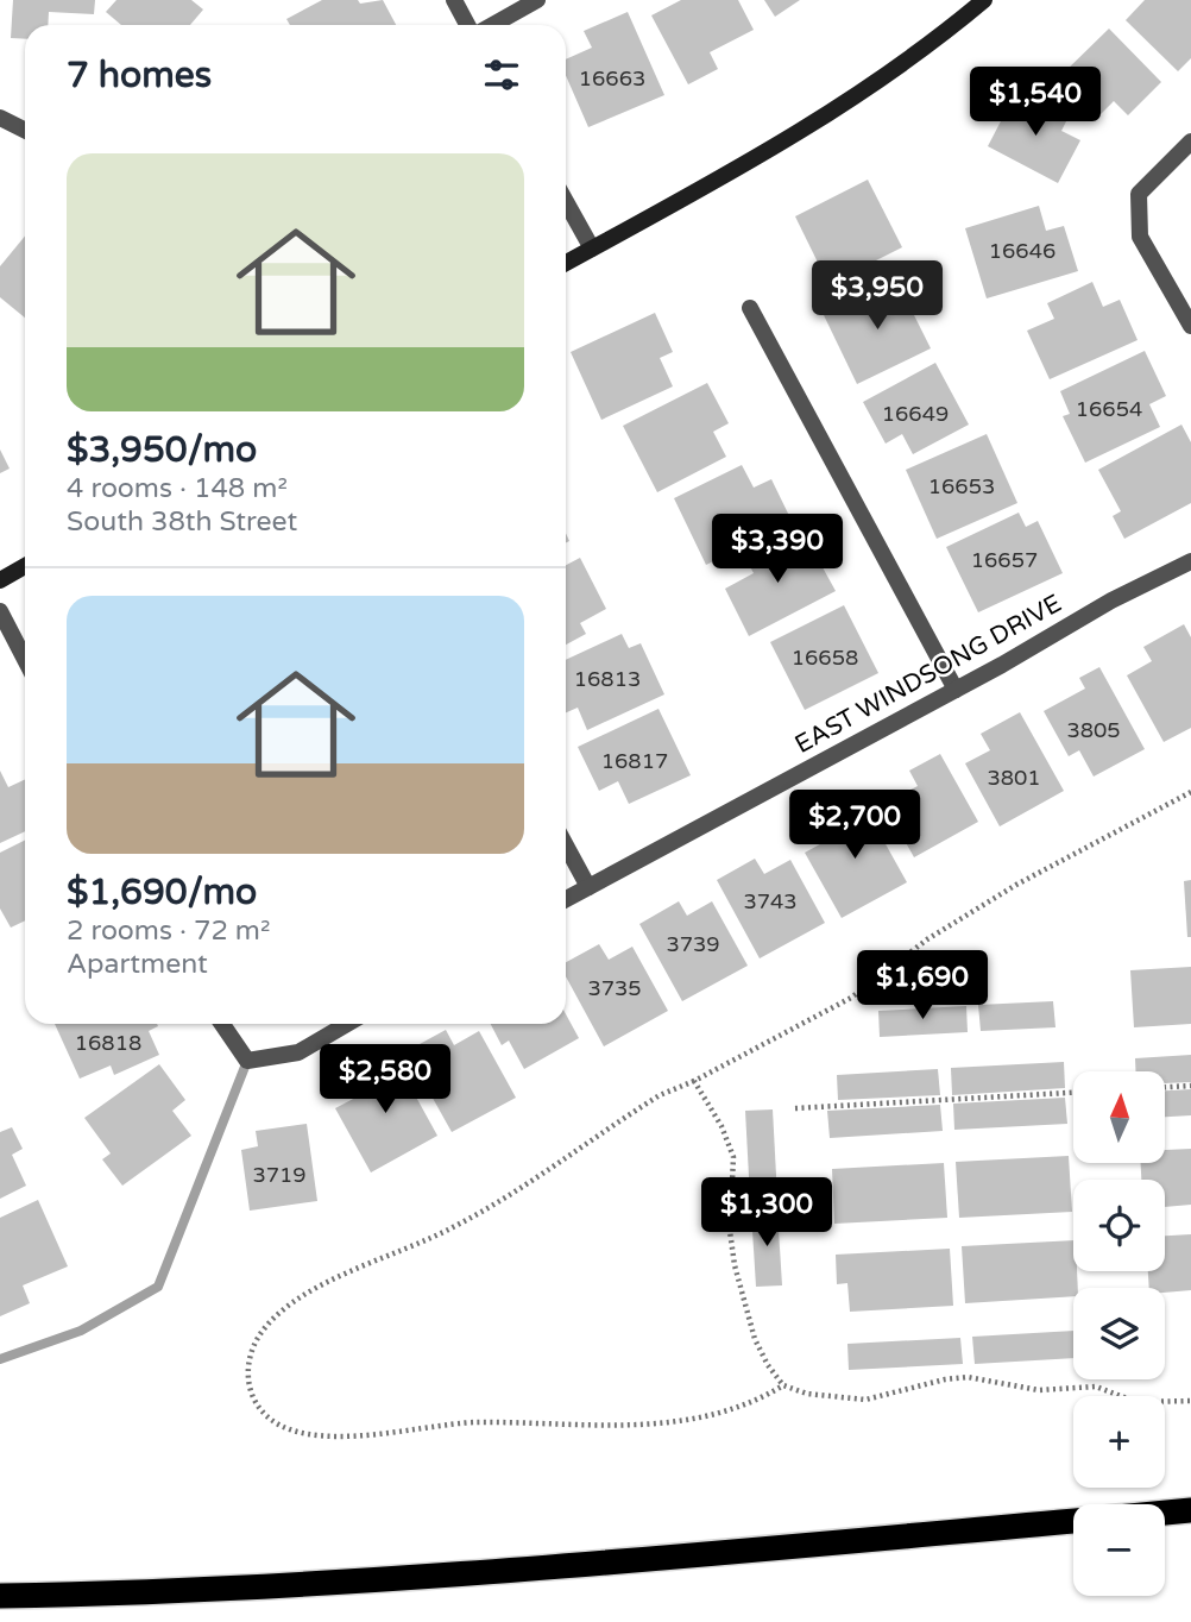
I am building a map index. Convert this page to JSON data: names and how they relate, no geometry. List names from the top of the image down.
{
  "streets": {
    "street": ["EAST WINDSONG DRIVE"]
  },
  "house_numbers": [
    "16663",
    "16646",
    "16654",
    "16649",
    "16653",
    "16657",
    "16658",
    "16813",
    "3805",
    "16817",
    "3801",
    "3743",
    "3739",
    "3735",
    "16818",
    "3719"
  ],
  "north": "top",
  "page": {
    "heading": "7 homes",
    "price": [
      "$1,540",
      "$3,950",
      "$3,390",
      "$2,700",
      "$1,690",
      "$2,580",
      "$1,300"
    ],
    "list": [
      {
        "name": "$3,950/mo",
        "note": "4 rooms · 148 m² · South 38th Street"
      },
      {
        "name": "$1,690/mo",
        "note": "2 rooms · 72 m² · Apartment"
      }
    ],
    "map_buttons": ["+", "−"]
  }
}
